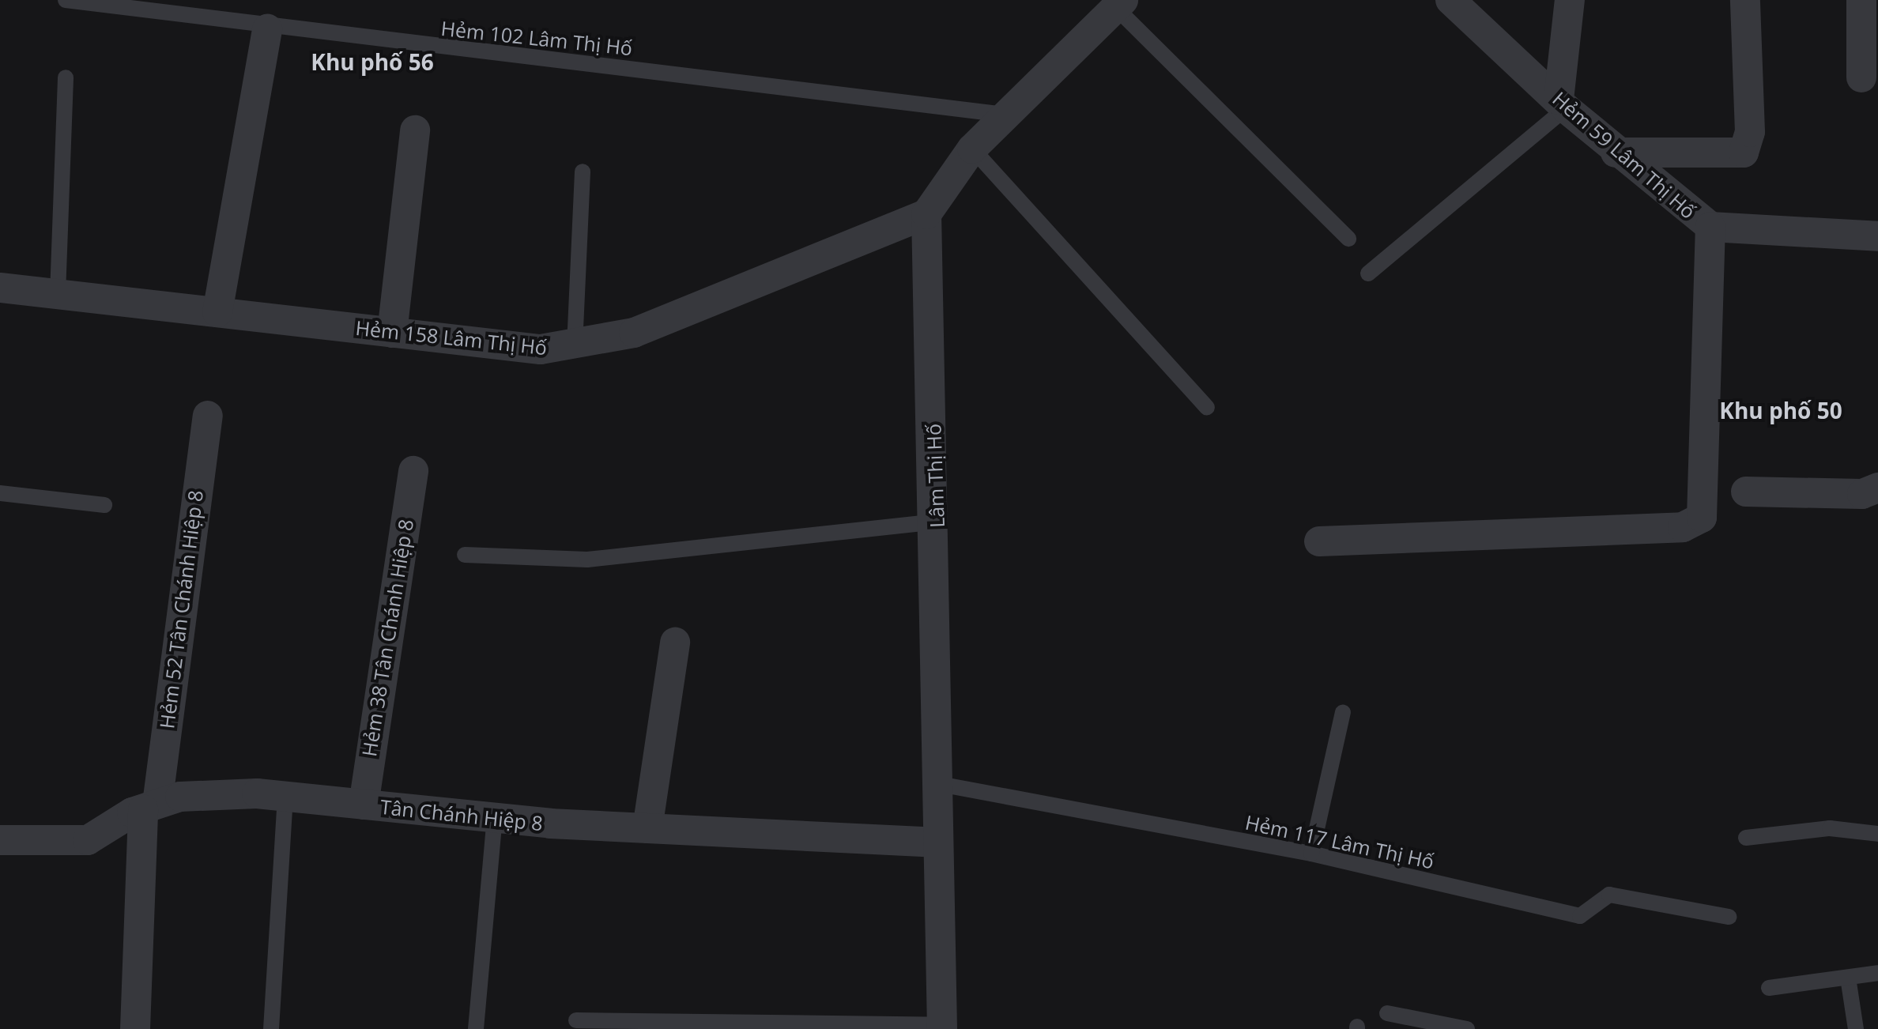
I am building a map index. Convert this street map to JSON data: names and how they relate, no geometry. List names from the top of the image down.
{
  "streets": {
    "street": [
      "Hẻm 59 Lâm Thị Hố",
      "Hẻm 158 Lâm Thị Hố",
      "Lâm Thị Hố",
      "Hẻm 52 Tân Chánh Hiệp 8",
      "Hẻm 38 Tân Chánh Hiệp 8",
      "Tân Chánh Hiệp 8"
    ],
    "lane": ["Hẻm 102 Lâm Thị Hố", "Hẻm 117 Lâm Thị Hố"]
  },
  "crossings": [
    ["Hẻm 158 Lâm Thị Hố", "Lâm Thị Hố"],
    ["Lâm Thị Hố", "Tân Chánh Hiệp 8"],
    ["Lâm Thị Hố", "Hẻm 117 Lâm Thị Hố"],
    ["Hẻm 52 Tân Chánh Hiệp 8", "Tân Chánh Hiệp 8"],
    ["Hẻm 38 Tân Chánh Hiệp 8", "Tân Chánh Hiệp 8"]
  ],
  "districts": ["Khu phố 56", "Khu phố 50"]
}
